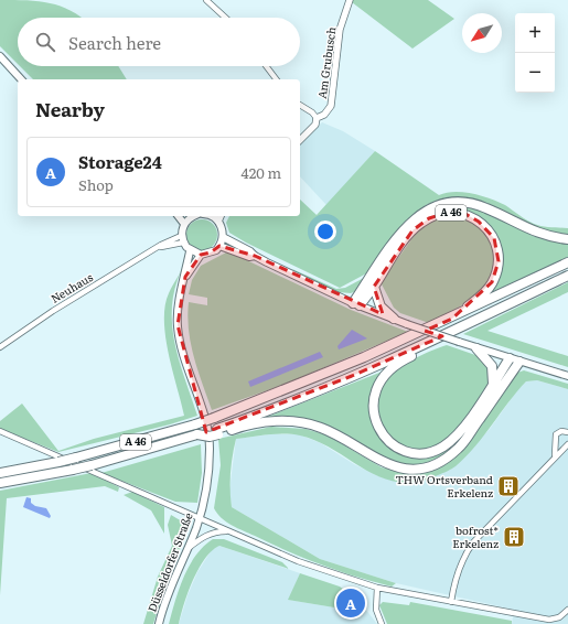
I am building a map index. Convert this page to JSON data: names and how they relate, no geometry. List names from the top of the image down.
{
  "streets": {
    "highway": ["A 46"],
    "main road": ["Düsseldorfer Straße"],
    "street": ["Am Grubusch", "Neuhaus"]
  },
  "places": {
    "building": ["THW Ortsverband Erkelenz", "bofrost* Erkelenz"]
  },
  "north": "bottom left",
  "page": {
    "map_buttons": ["+", "−"],
    "search": "Search here",
    "heading": "Nearby",
    "list": [
      {
        "mark": "A",
        "name": "Storage24",
        "note": "Shop",
        "value": "420 m"
      }
    ],
    "pins": "A"
  }
}
